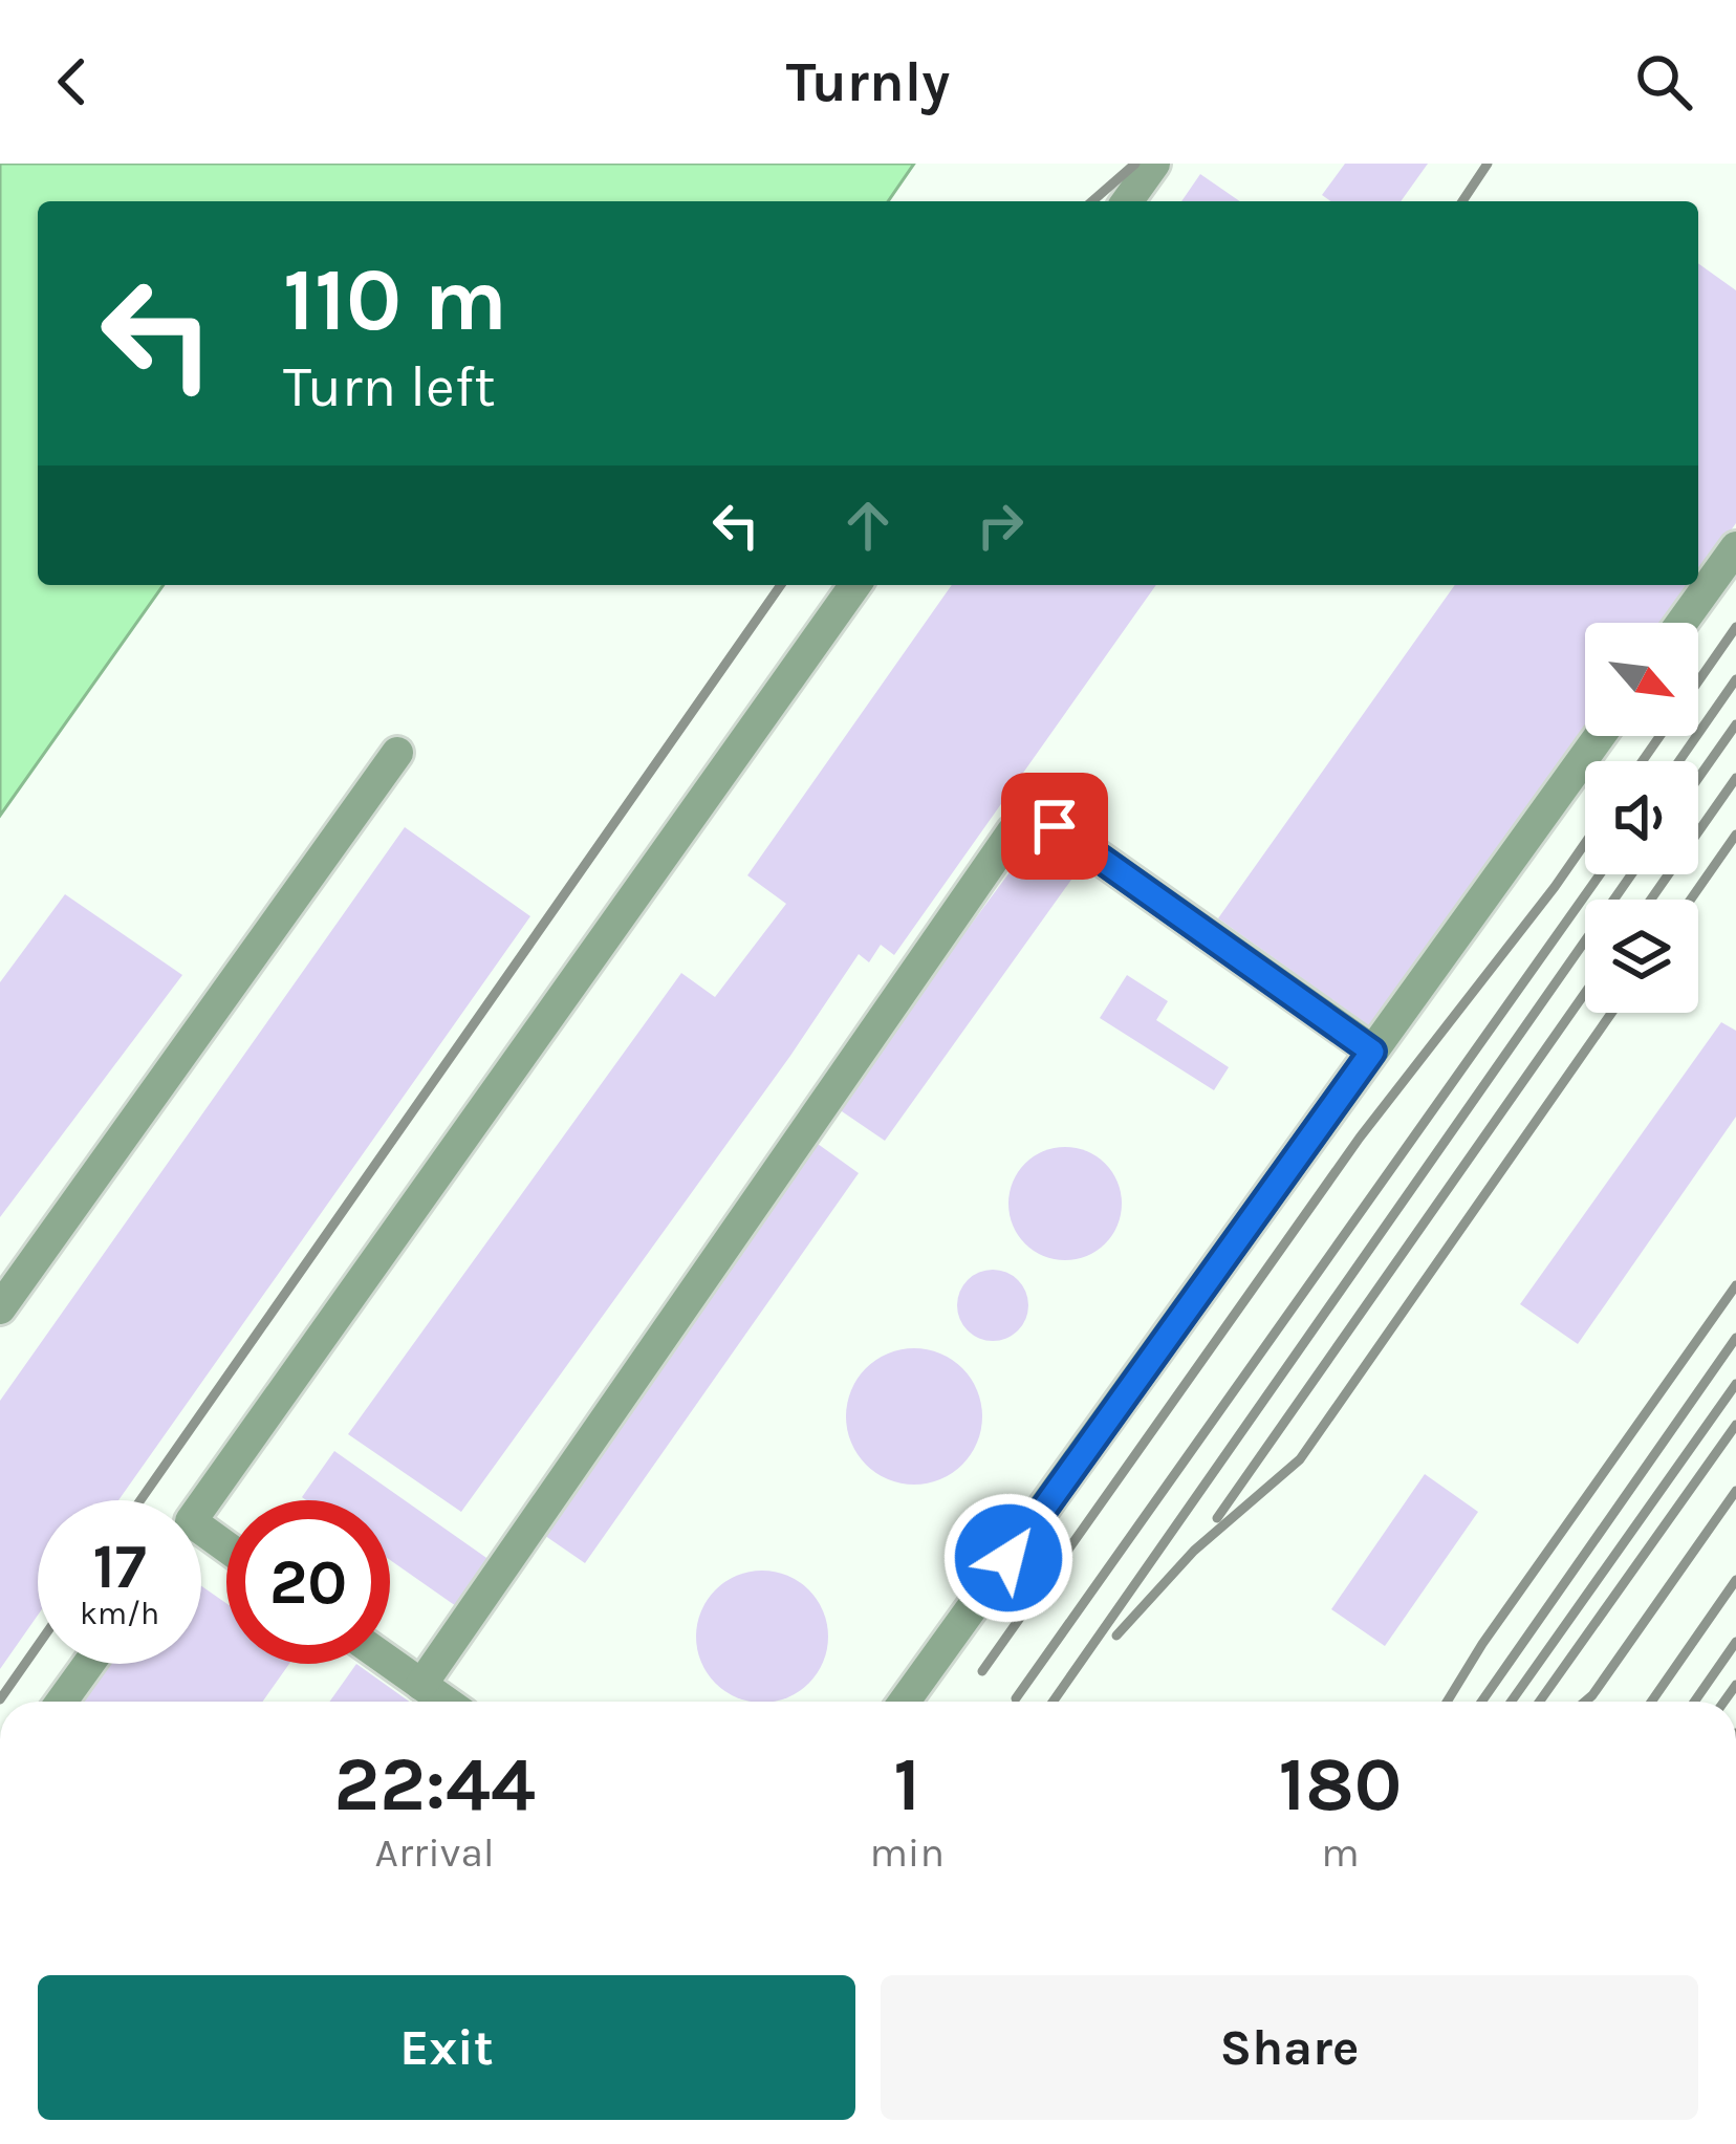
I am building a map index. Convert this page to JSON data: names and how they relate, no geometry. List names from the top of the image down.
{
  "north": "bottom right",
  "page": {
    "header": "Turnly",
    "turn": ["110 m", "Turn left"],
    "speed": "17 km/h",
    "limit": "20",
    "eta": [
      "22:44",
      "Arrival",
      "1",
      "min",
      "180",
      "m"
    ],
    "buttons": ["Exit", "Share"]
  }
}
